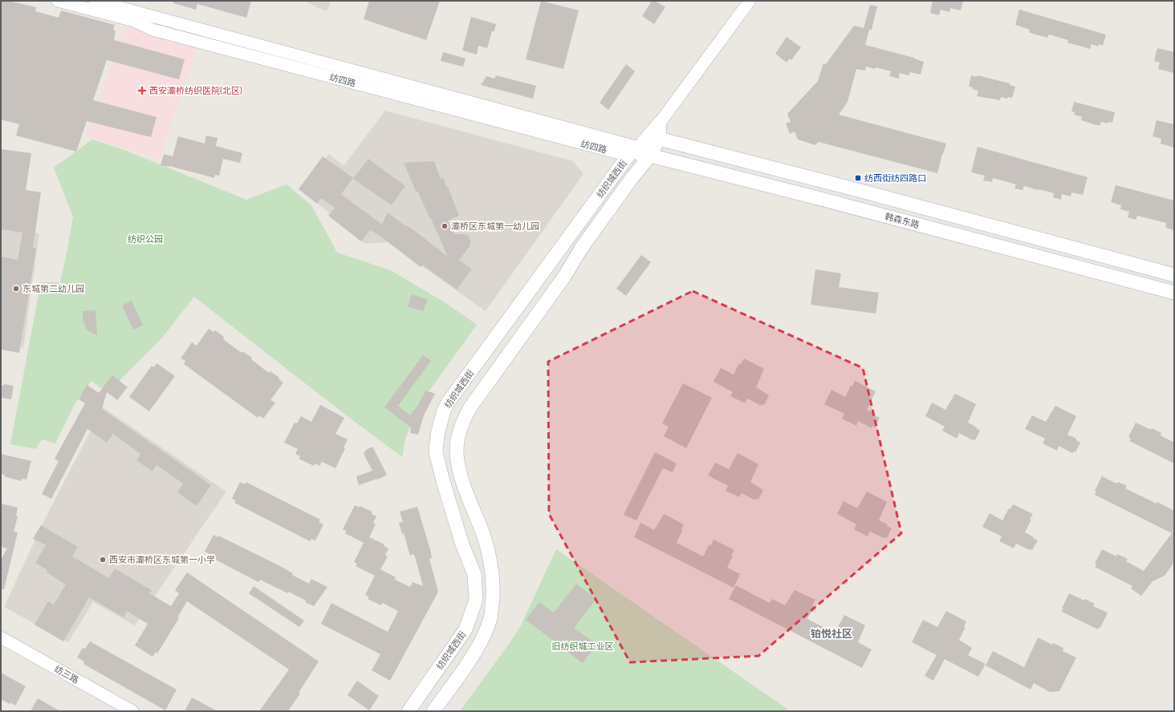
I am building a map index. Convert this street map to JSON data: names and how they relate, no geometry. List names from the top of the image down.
{
  "streets": {
    "main road": ["纺织城西街", "韩森东路"],
    "street": ["纺四路", "纺三路"]
  },
  "crossings": [
    ["纺四路", "纺织城西街"],
    ["纺四路", "韩森东路"],
    ["纺织城西街", "韩森东路"]
  ],
  "districts": ["铂悦社区"],
  "parks": ["纺织公园", "旧纺织城工业区"],
  "places": {
    "health": ["西安灞桥纺织医院(北区)"],
    "transit": ["纺西街纺四路口"],
    "other": ["灞桥区东城第一幼儿园", "东城第二幼儿园", "西安市灞桥区东城第一小学"]
  }
}
